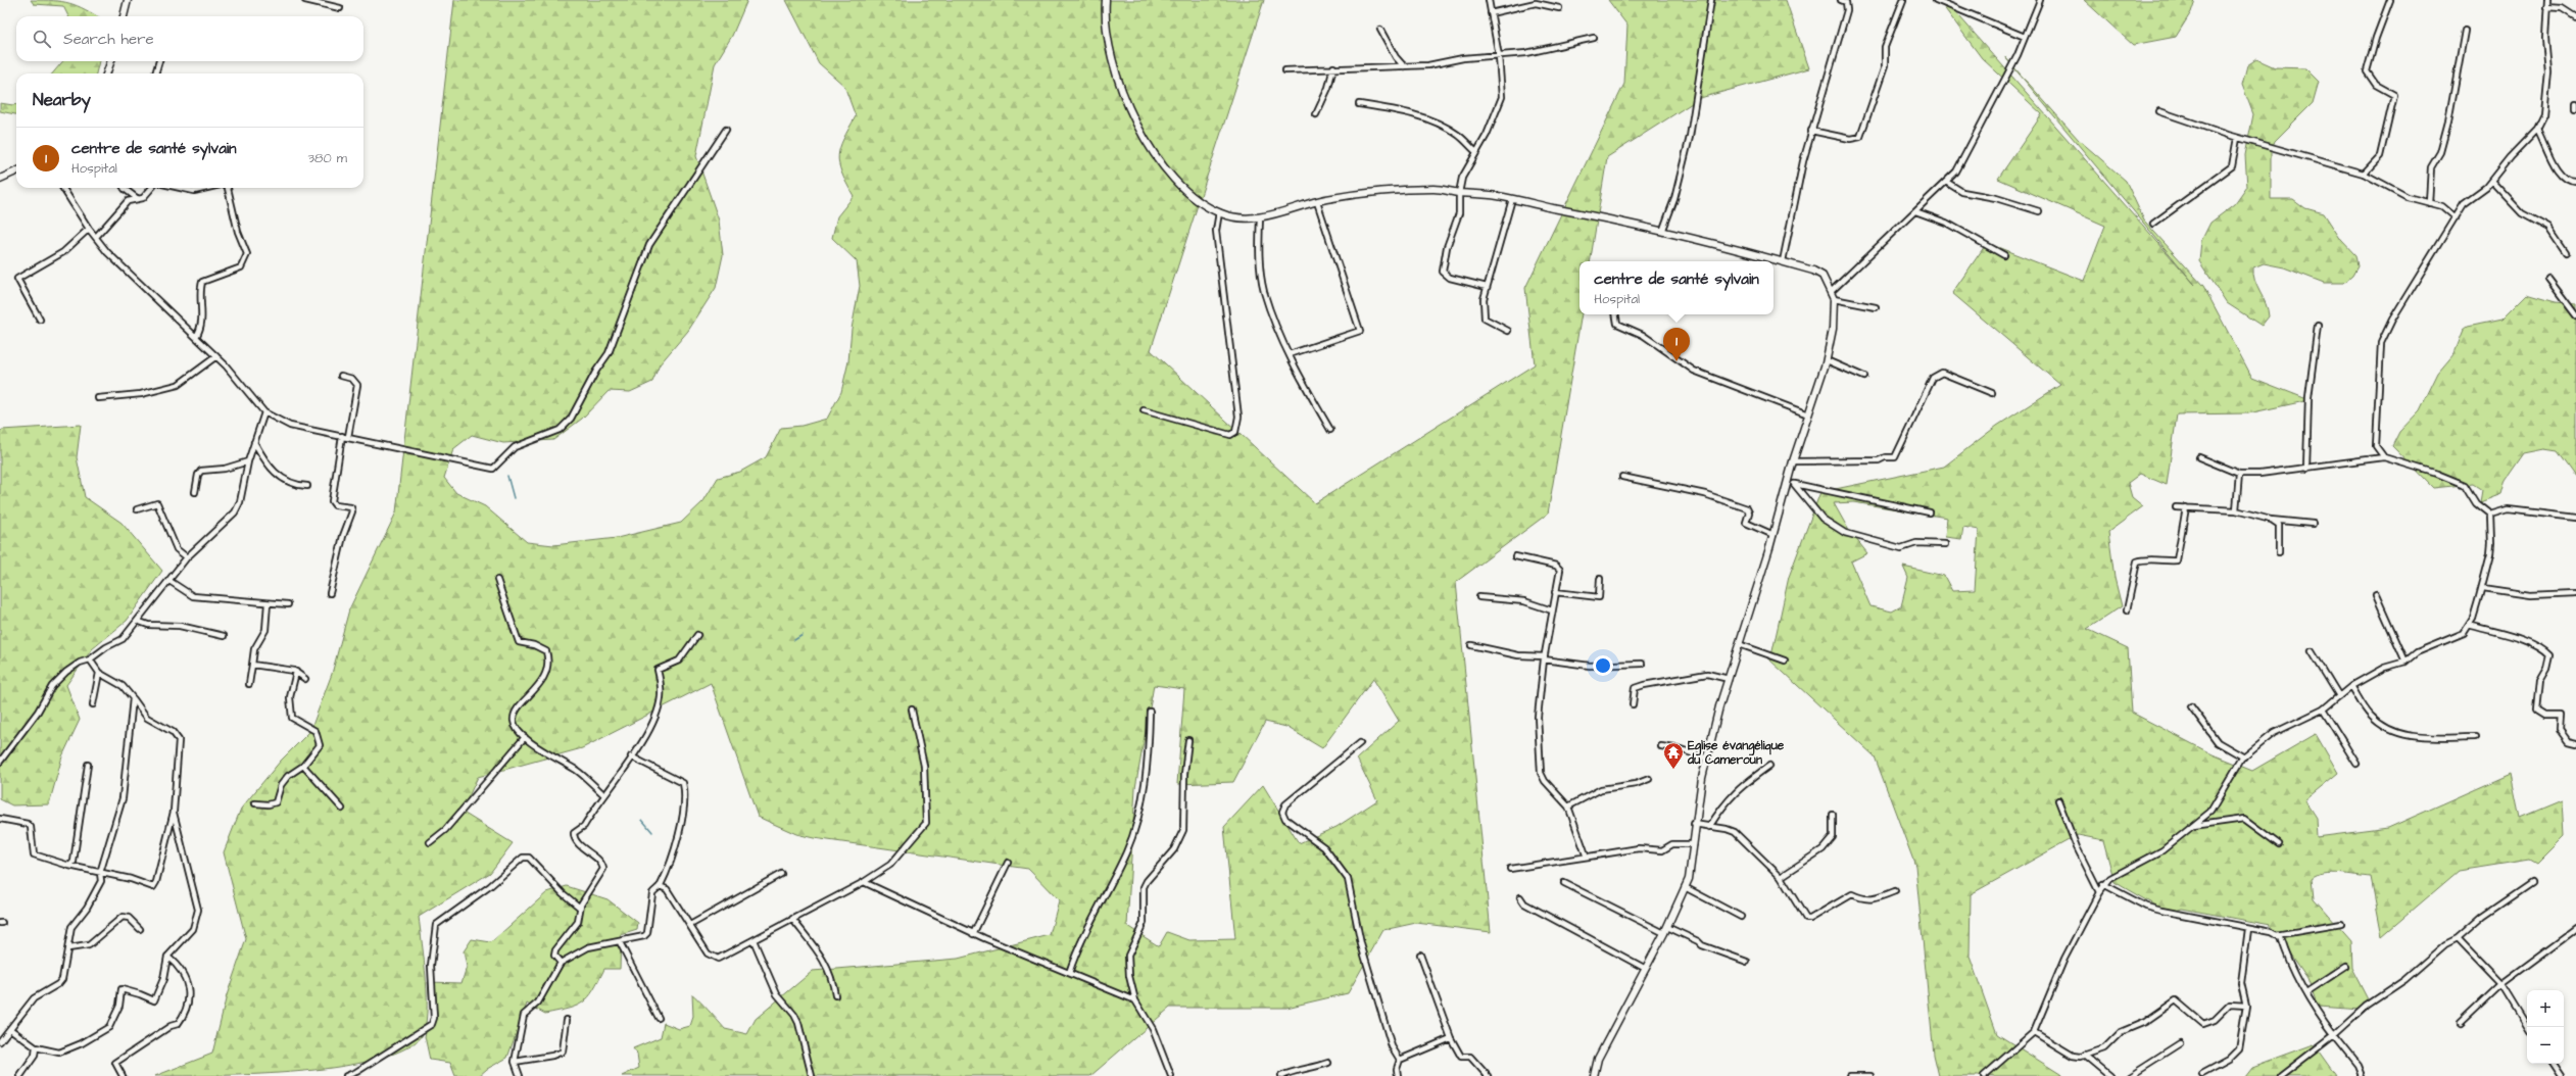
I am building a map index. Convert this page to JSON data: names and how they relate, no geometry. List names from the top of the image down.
{
  "places": {
    "temple": ["Eglise évangélique du Cameroun"]
  },
  "page": {
    "search": "Search here",
    "heading": "Nearby",
    "list": [
      {
        "mark": "1",
        "name": "centre de santé sylvain",
        "note": "Hospital",
        "value": "380 m"
      }
    ],
    "popup": ["centre de santé sylvain", "Hospital"],
    "pins": "1",
    "map_buttons": ["+", "−"]
  }
}
